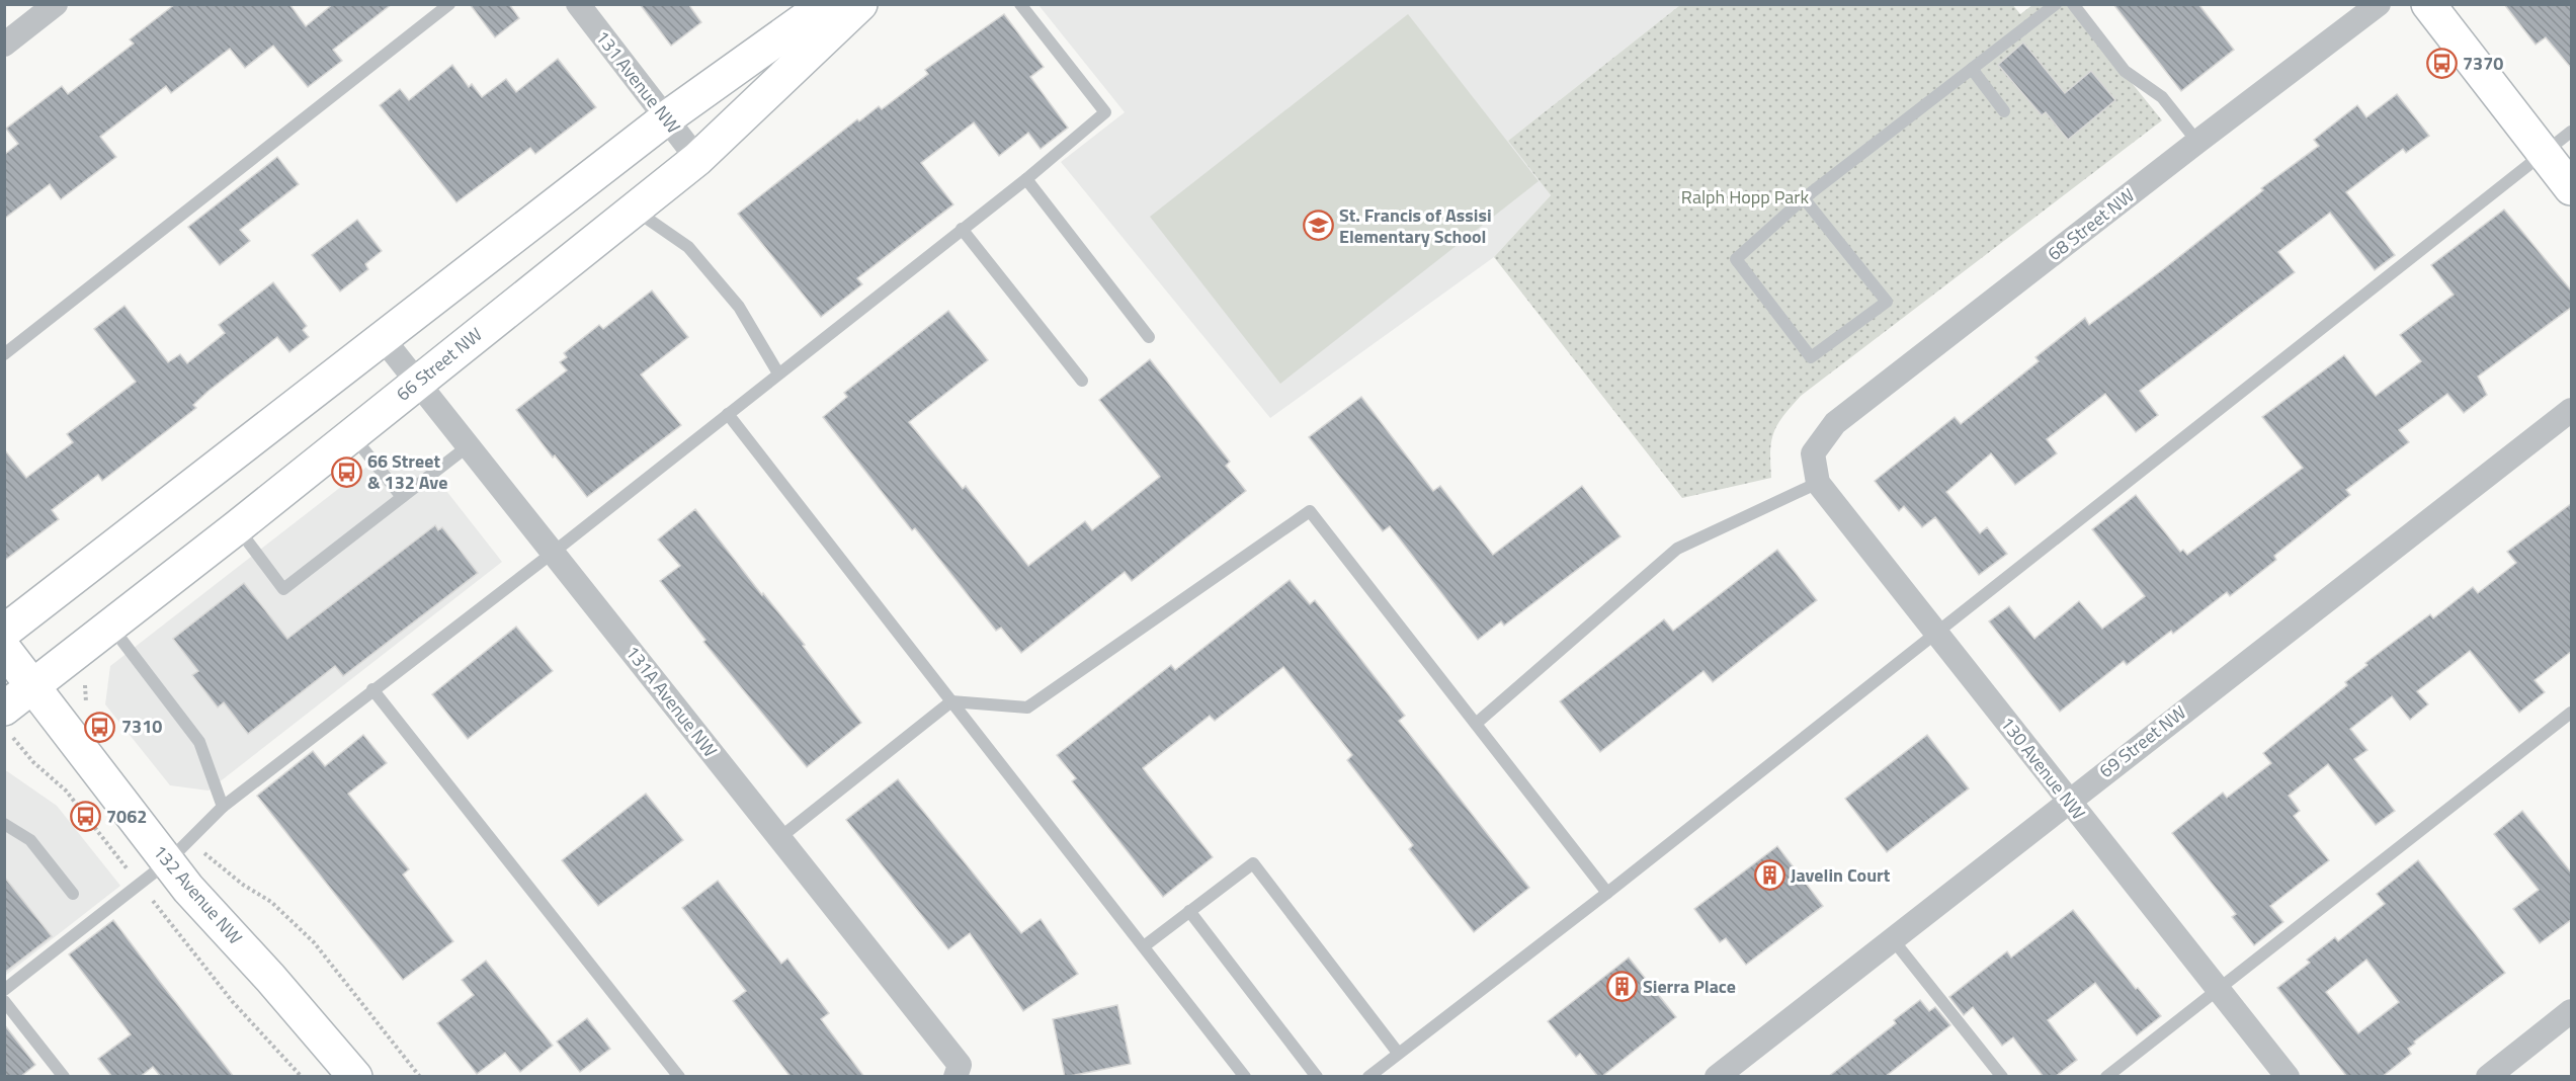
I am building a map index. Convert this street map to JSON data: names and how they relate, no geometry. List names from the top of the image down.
{
  "streets": {
    "main road": ["66 Street NW", "132 Avenue NW"],
    "street": [
      "131 Avenue NW",
      "68 Street NW",
      "131A Avenue NW",
      "69 Street NW",
      "130 Avenue NW"
    ]
  },
  "crossings": [
    ["131 Avenue NW", "66 Street NW"],
    ["68 Street NW", "130 Avenue NW"],
    ["66 Street NW", "131A Avenue NW"],
    ["66 Street NW", "132 Avenue NW"],
    ["69 Street NW", "130 Avenue NW"]
  ],
  "parks": ["Ralph Hopp Park"],
  "places": {
    "bus stop": [
      "7370",
      "66 Street & 132 Ave",
      "7310",
      "7062"
    ],
    "school or university": ["St. Francis of Assisi Elementary School"],
    "building": ["Javelin Court", "Sierra Place"]
  }
}
